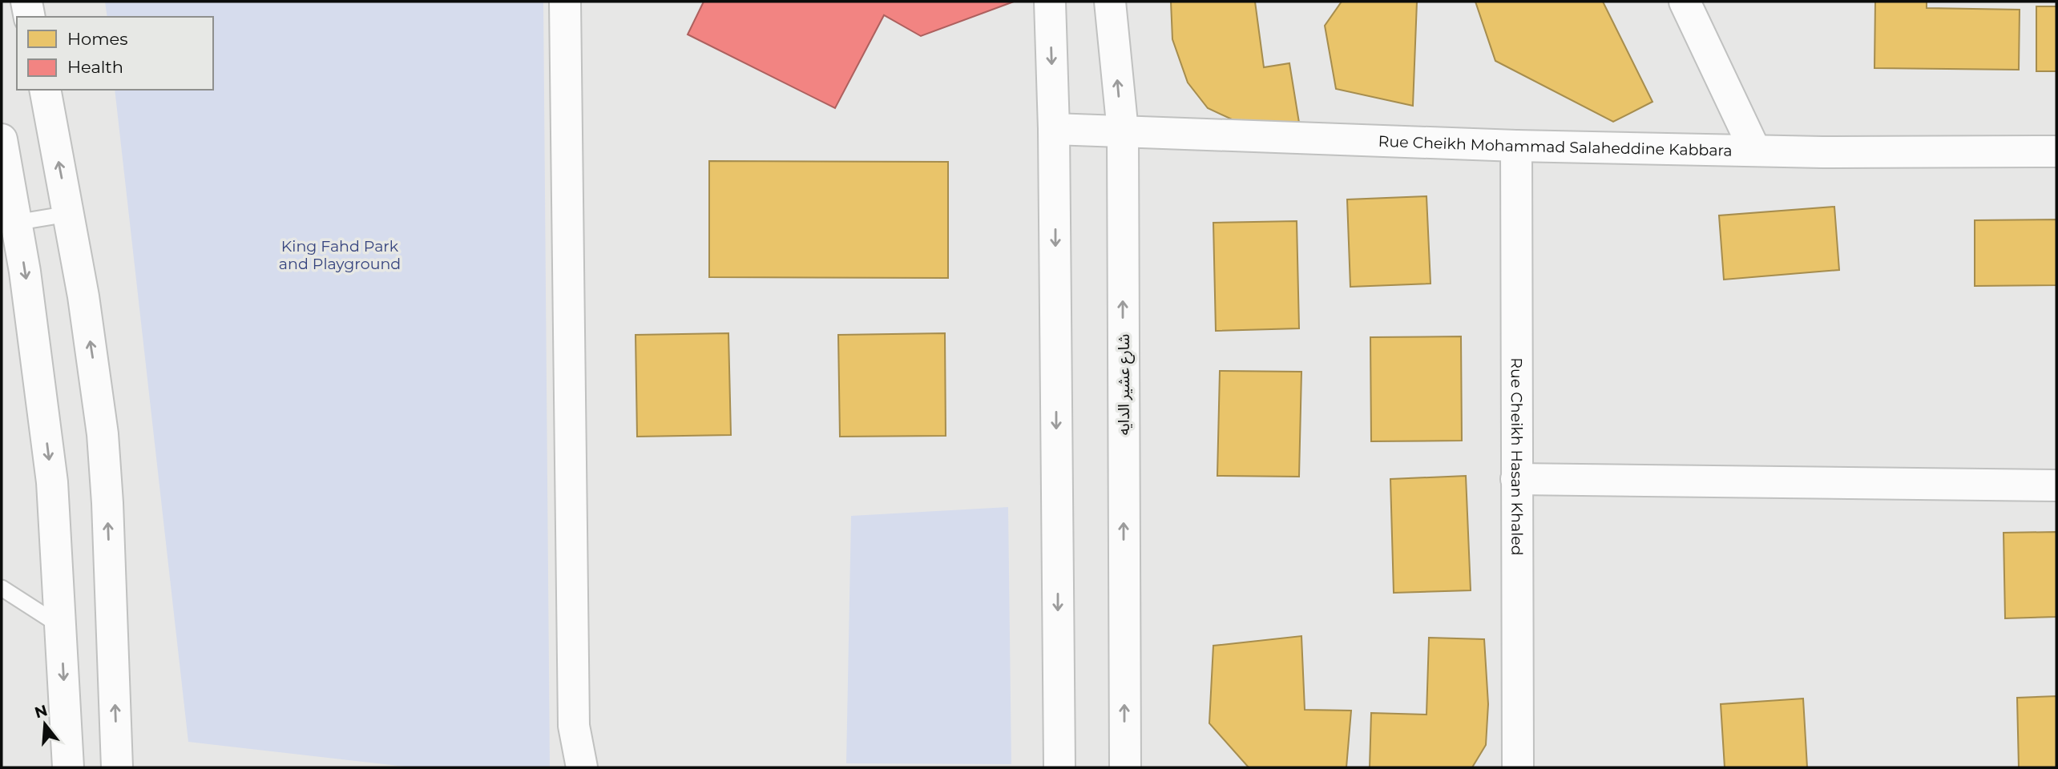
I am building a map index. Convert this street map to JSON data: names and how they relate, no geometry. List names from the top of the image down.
{
  "streets": {
    "street": ["Rue Cheikh Mohammad Salaheddine Kabbara", "شارع عشير الدايه", "Rue Cheikh Hasan Khaled"]
  },
  "crossings": [
    ["Rue Cheikh Mohammad Salaheddine Kabbara", "شارع عشير الدايه"],
    ["Rue Cheikh Mohammad Salaheddine Kabbara", "Rue Cheikh Hasan Khaled"]
  ],
  "parks": ["King Fahd Park and Playground"],
  "legend": ["Homes", "Health"],
  "north": "top"
}
